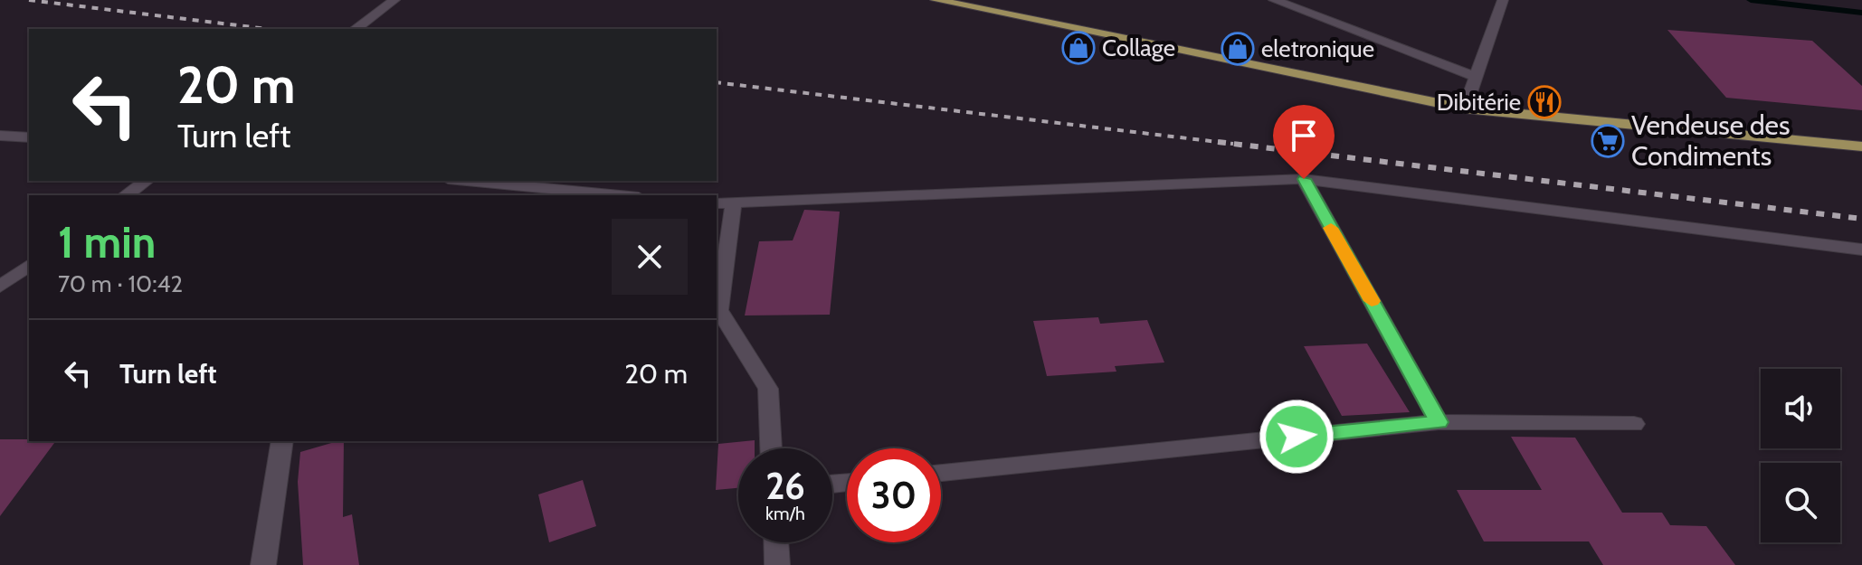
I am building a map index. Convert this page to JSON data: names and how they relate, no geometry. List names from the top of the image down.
{
  "places": {
    "shop": ["Collage", "eletronique"],
    "restaurant": ["Dibitérie"],
    "supermarket": ["Vendeuse des Condiments"]
  },
  "page": {
    "turn": ["20 m", "Turn left"],
    "heading": ["1 min", "70 m · 10:42"],
    "list": [
      {
        "name": "Turn left",
        "value": "20 m"
      }
    ],
    "speed": "26 km/h",
    "limit": "30"
  }
}
